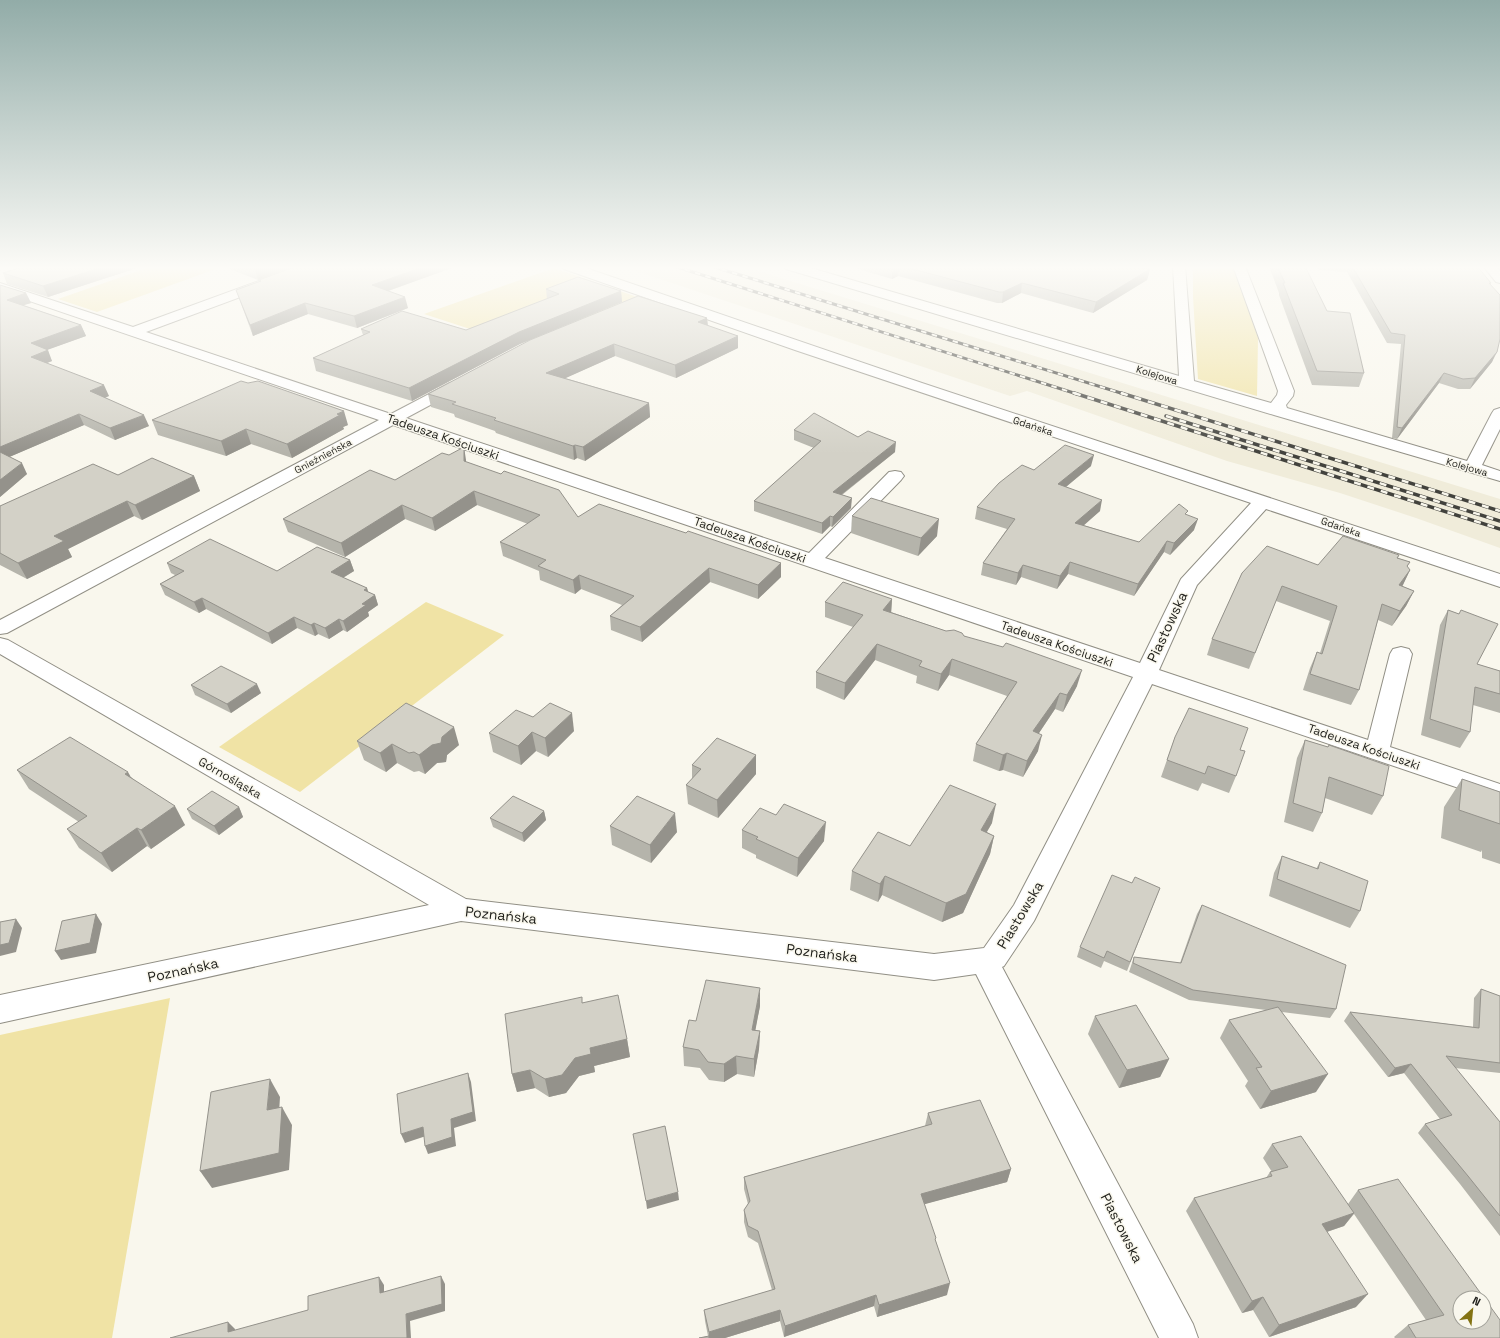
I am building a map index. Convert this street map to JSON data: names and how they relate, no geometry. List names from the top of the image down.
{
  "streets": {
    "street": [
      "Kolejowa",
      "Gdańska",
      "Tadeusza Kościuszki",
      "Gnieźnieńska",
      "Piastowska",
      "Górnośląska",
      "Poznańska"
    ]
  },
  "crossings": [
    ["Gdańska", "Piastowska"],
    ["Tadeusza Kościuszki", "Gnieźnieńska"],
    ["Tadeusza Kościuszki", "Piastowska"],
    ["Piastowska", "Poznańska"],
    ["Górnośląska", "Poznańska"]
  ],
  "north": "top right"
}
